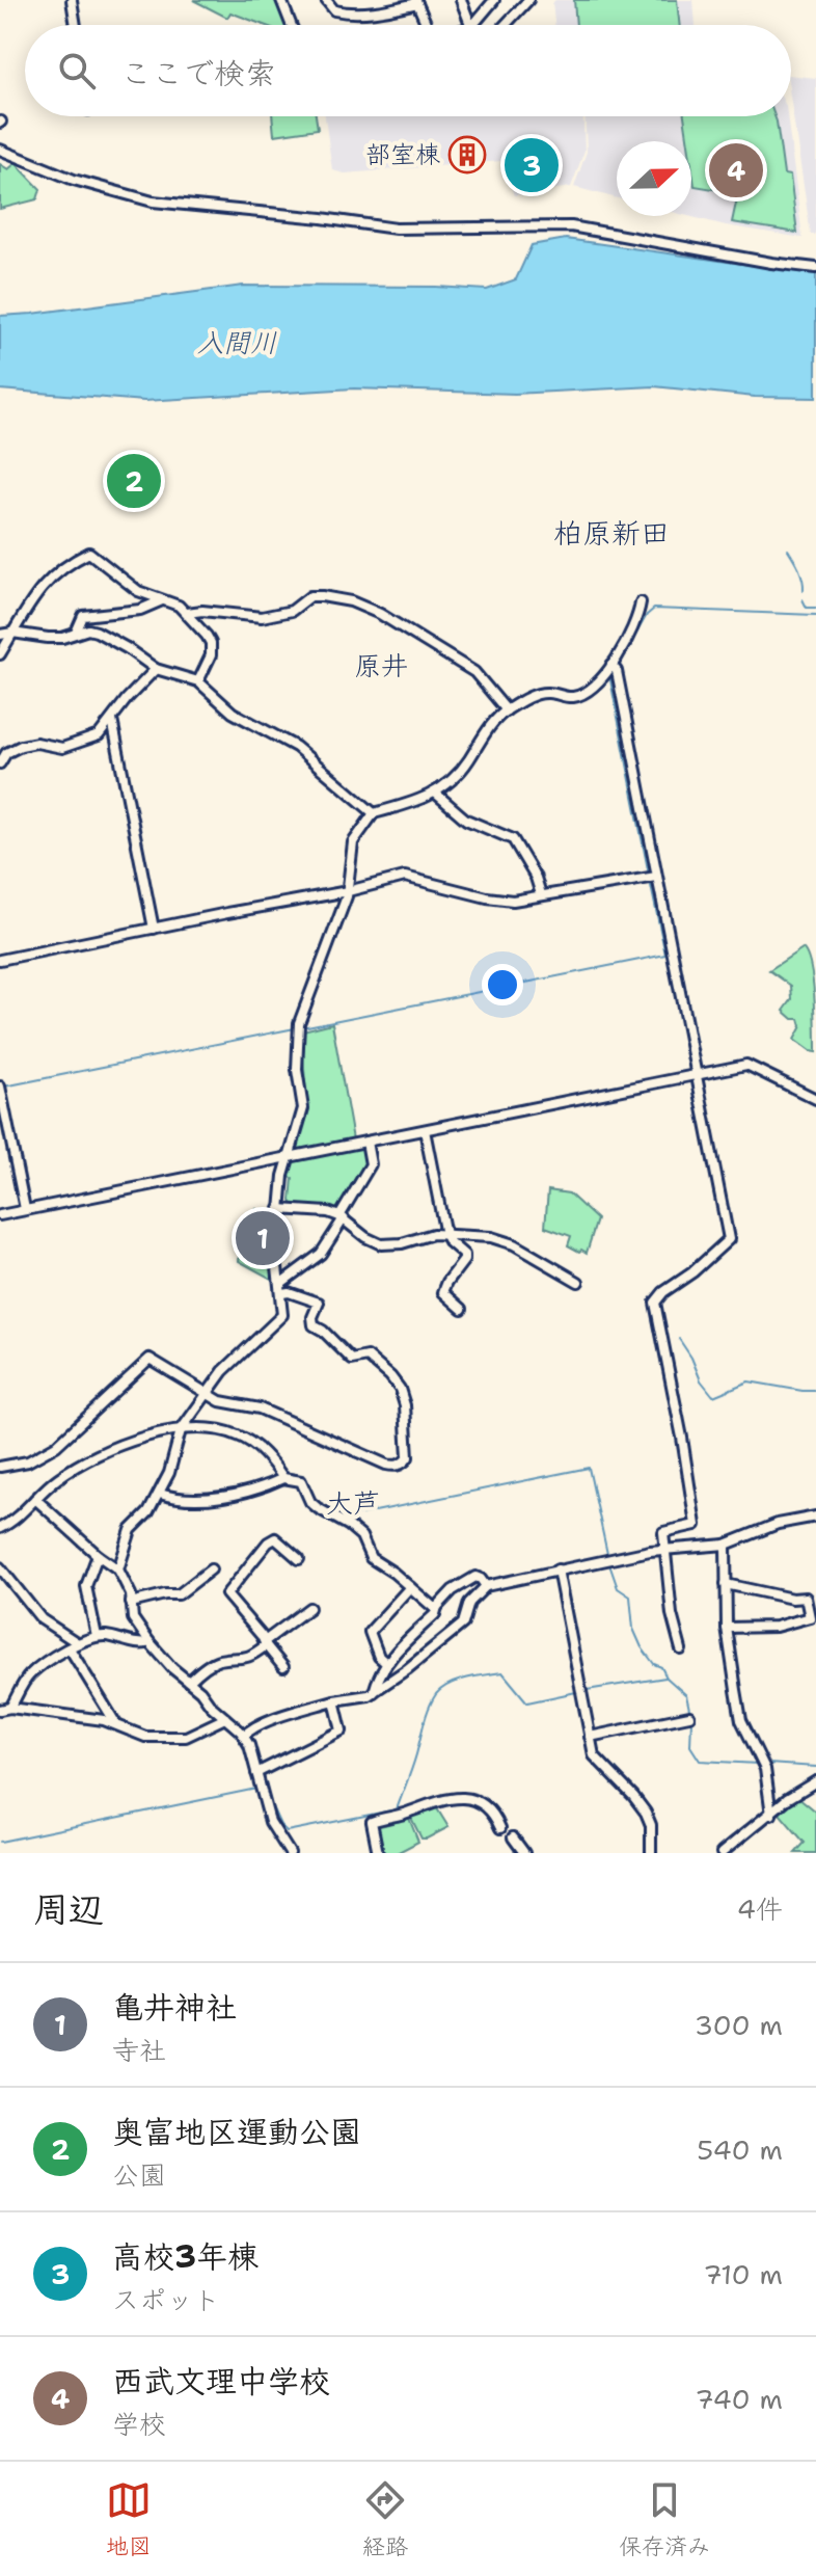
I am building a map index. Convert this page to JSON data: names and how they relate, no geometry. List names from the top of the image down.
{
  "districts": ["柏原新田", "原井", "大芦"],
  "water": ["入間川"],
  "places": {
    "building": ["部室棟"]
  },
  "north": "right",
  "page": {
    "search": "ここで検索",
    "pins": [
      "3",
      "4",
      "2",
      "1"
    ],
    "heading": ["周辺", "4件"],
    "list": [
      {
        "mark": "1",
        "name": "亀井神社",
        "note": "寺社",
        "value": "300 m"
      },
      {
        "mark": "2",
        "name": "奥富地区運動公園",
        "note": "公園",
        "value": "540 m"
      },
      {
        "mark": "3",
        "name": "高校3年棟",
        "note": "スポット",
        "value": "710 m"
      },
      {
        "mark": "4",
        "name": "西武文理中学校",
        "note": "学校",
        "value": "740 m"
      }
    ],
    "nav": ["地図", "経路", "保存済み"]
  }
}
